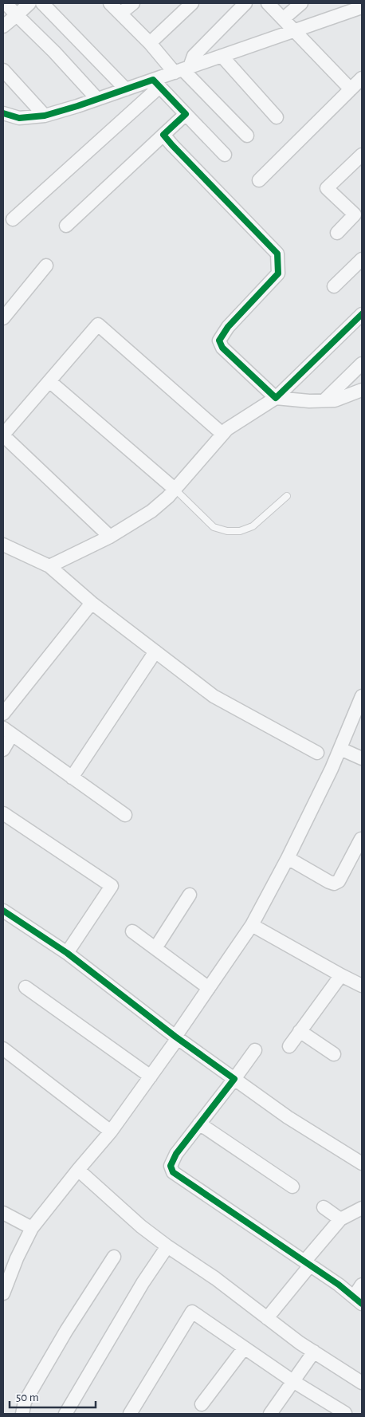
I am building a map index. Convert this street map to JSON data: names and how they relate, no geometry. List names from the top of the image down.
{
  "scale_bar": "50 m"
}
